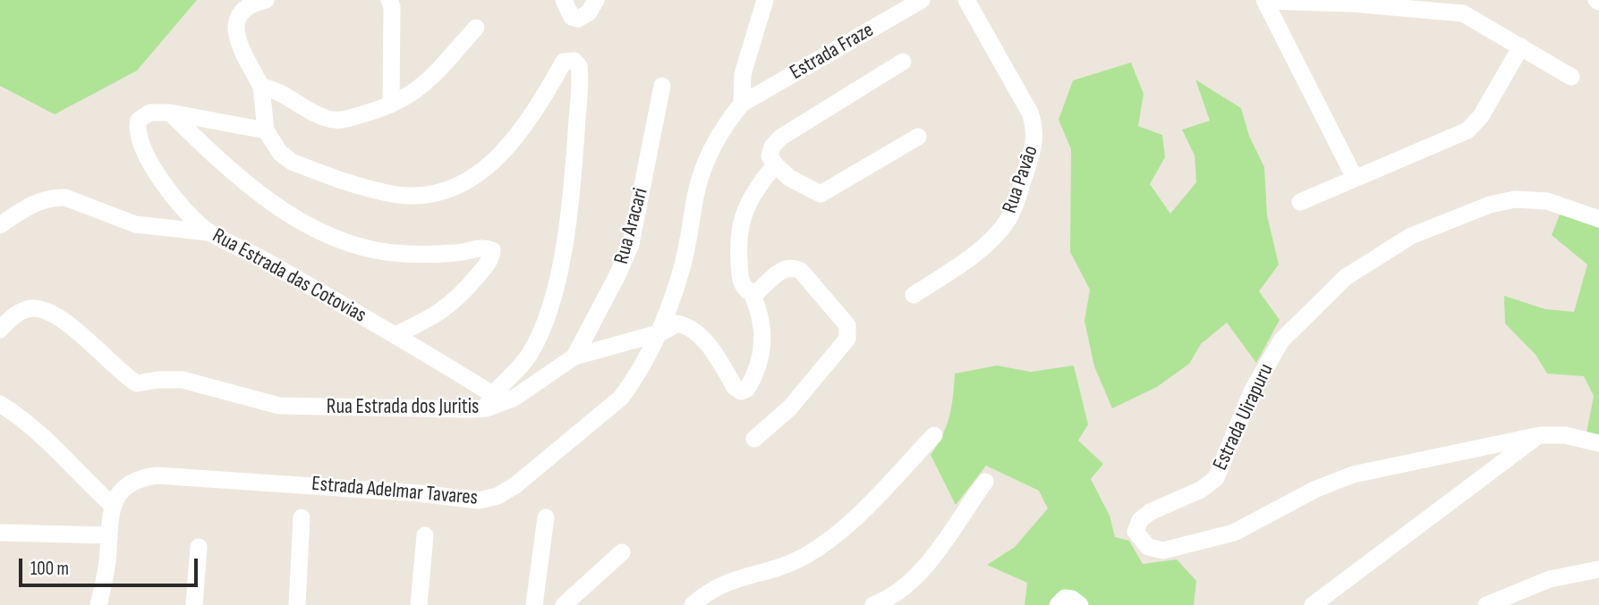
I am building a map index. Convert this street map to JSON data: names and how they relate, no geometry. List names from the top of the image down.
{
  "streets": {
    "street": [
      "Estrada Fraze",
      "Rua Pavão",
      "Rua Aracari",
      "Rua Estrada das Cotovias",
      "Rua Estrada dos Juritis",
      "Estrada Uirapuru",
      "Estrada Adelmar Tavares"
    ]
  },
  "crossings": [
    ["Estrada Fraze", "Estrada Adelmar Tavares"],
    ["Rua Aracari", "Rua Estrada dos Juritis"],
    ["Rua Estrada das Cotovias", "Rua Estrada dos Juritis"],
    ["Rua Estrada dos Juritis", "Estrada Adelmar Tavares"]
  ],
  "scale_bar": "100 m"
}
